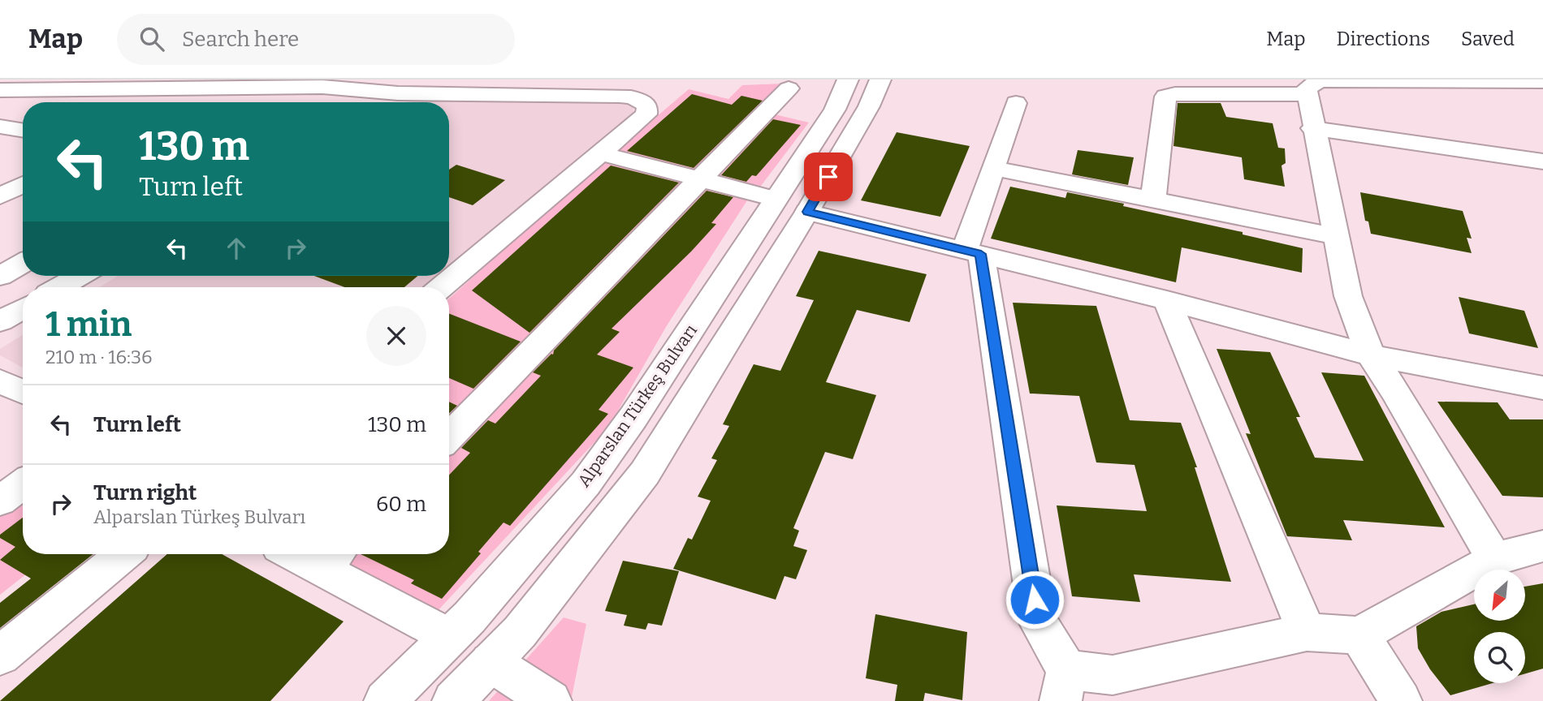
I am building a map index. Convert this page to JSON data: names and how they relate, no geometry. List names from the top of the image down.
{
  "streets": {
    "street": ["Alparslan Türkeş Bulvarı"]
  },
  "north": "bottom left",
  "page": {
    "header": "Map",
    "search": "Search here",
    "nav": ["Map", "Directions", "Saved"],
    "turn": ["130 m", "Turn left"],
    "heading": ["1 min", "210 m · 16:36"],
    "list": [
      {
        "name": "Turn left",
        "value": "130 m"
      },
      {
        "name": "Turn right",
        "note": "Alparslan Türkeş Bulvarı",
        "value": "60 m"
      }
    ]
  }
}
